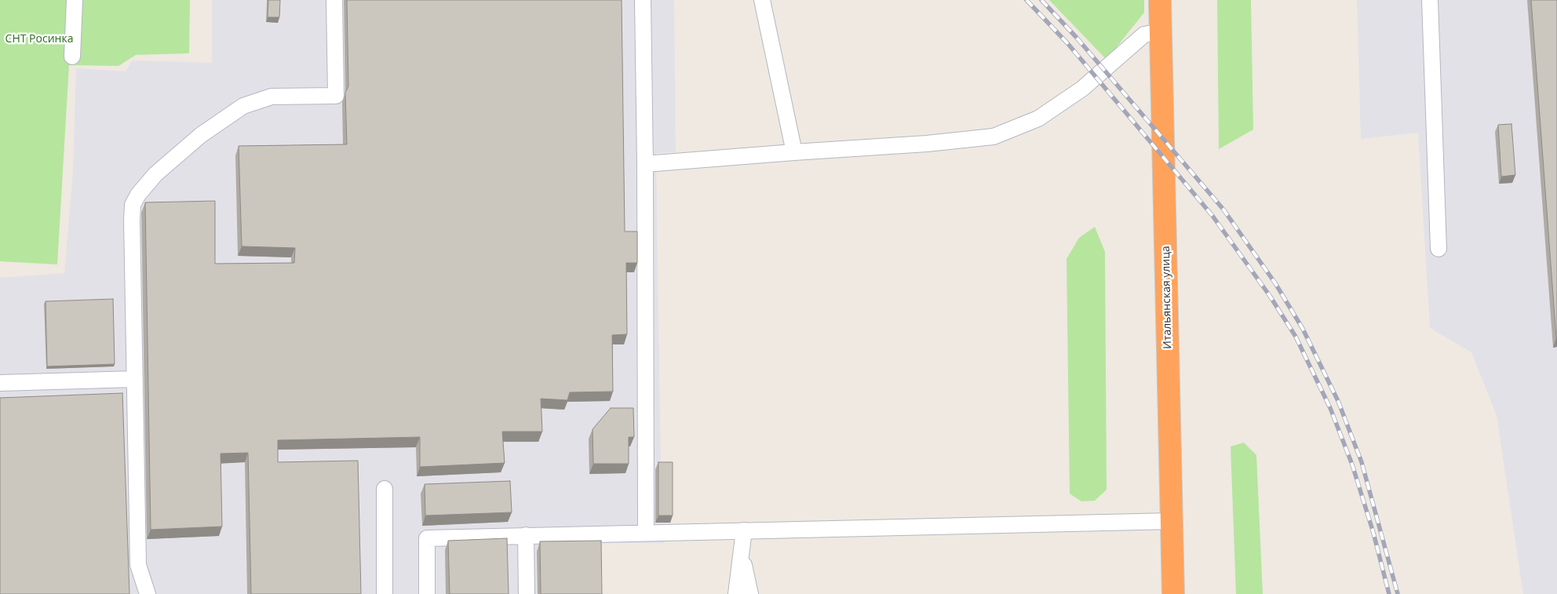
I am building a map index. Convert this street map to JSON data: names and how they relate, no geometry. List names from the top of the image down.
{
  "streets": {
    "highway": ["Итальянская улица"]
  },
  "parks": ["СНТ Росинка"]
}
